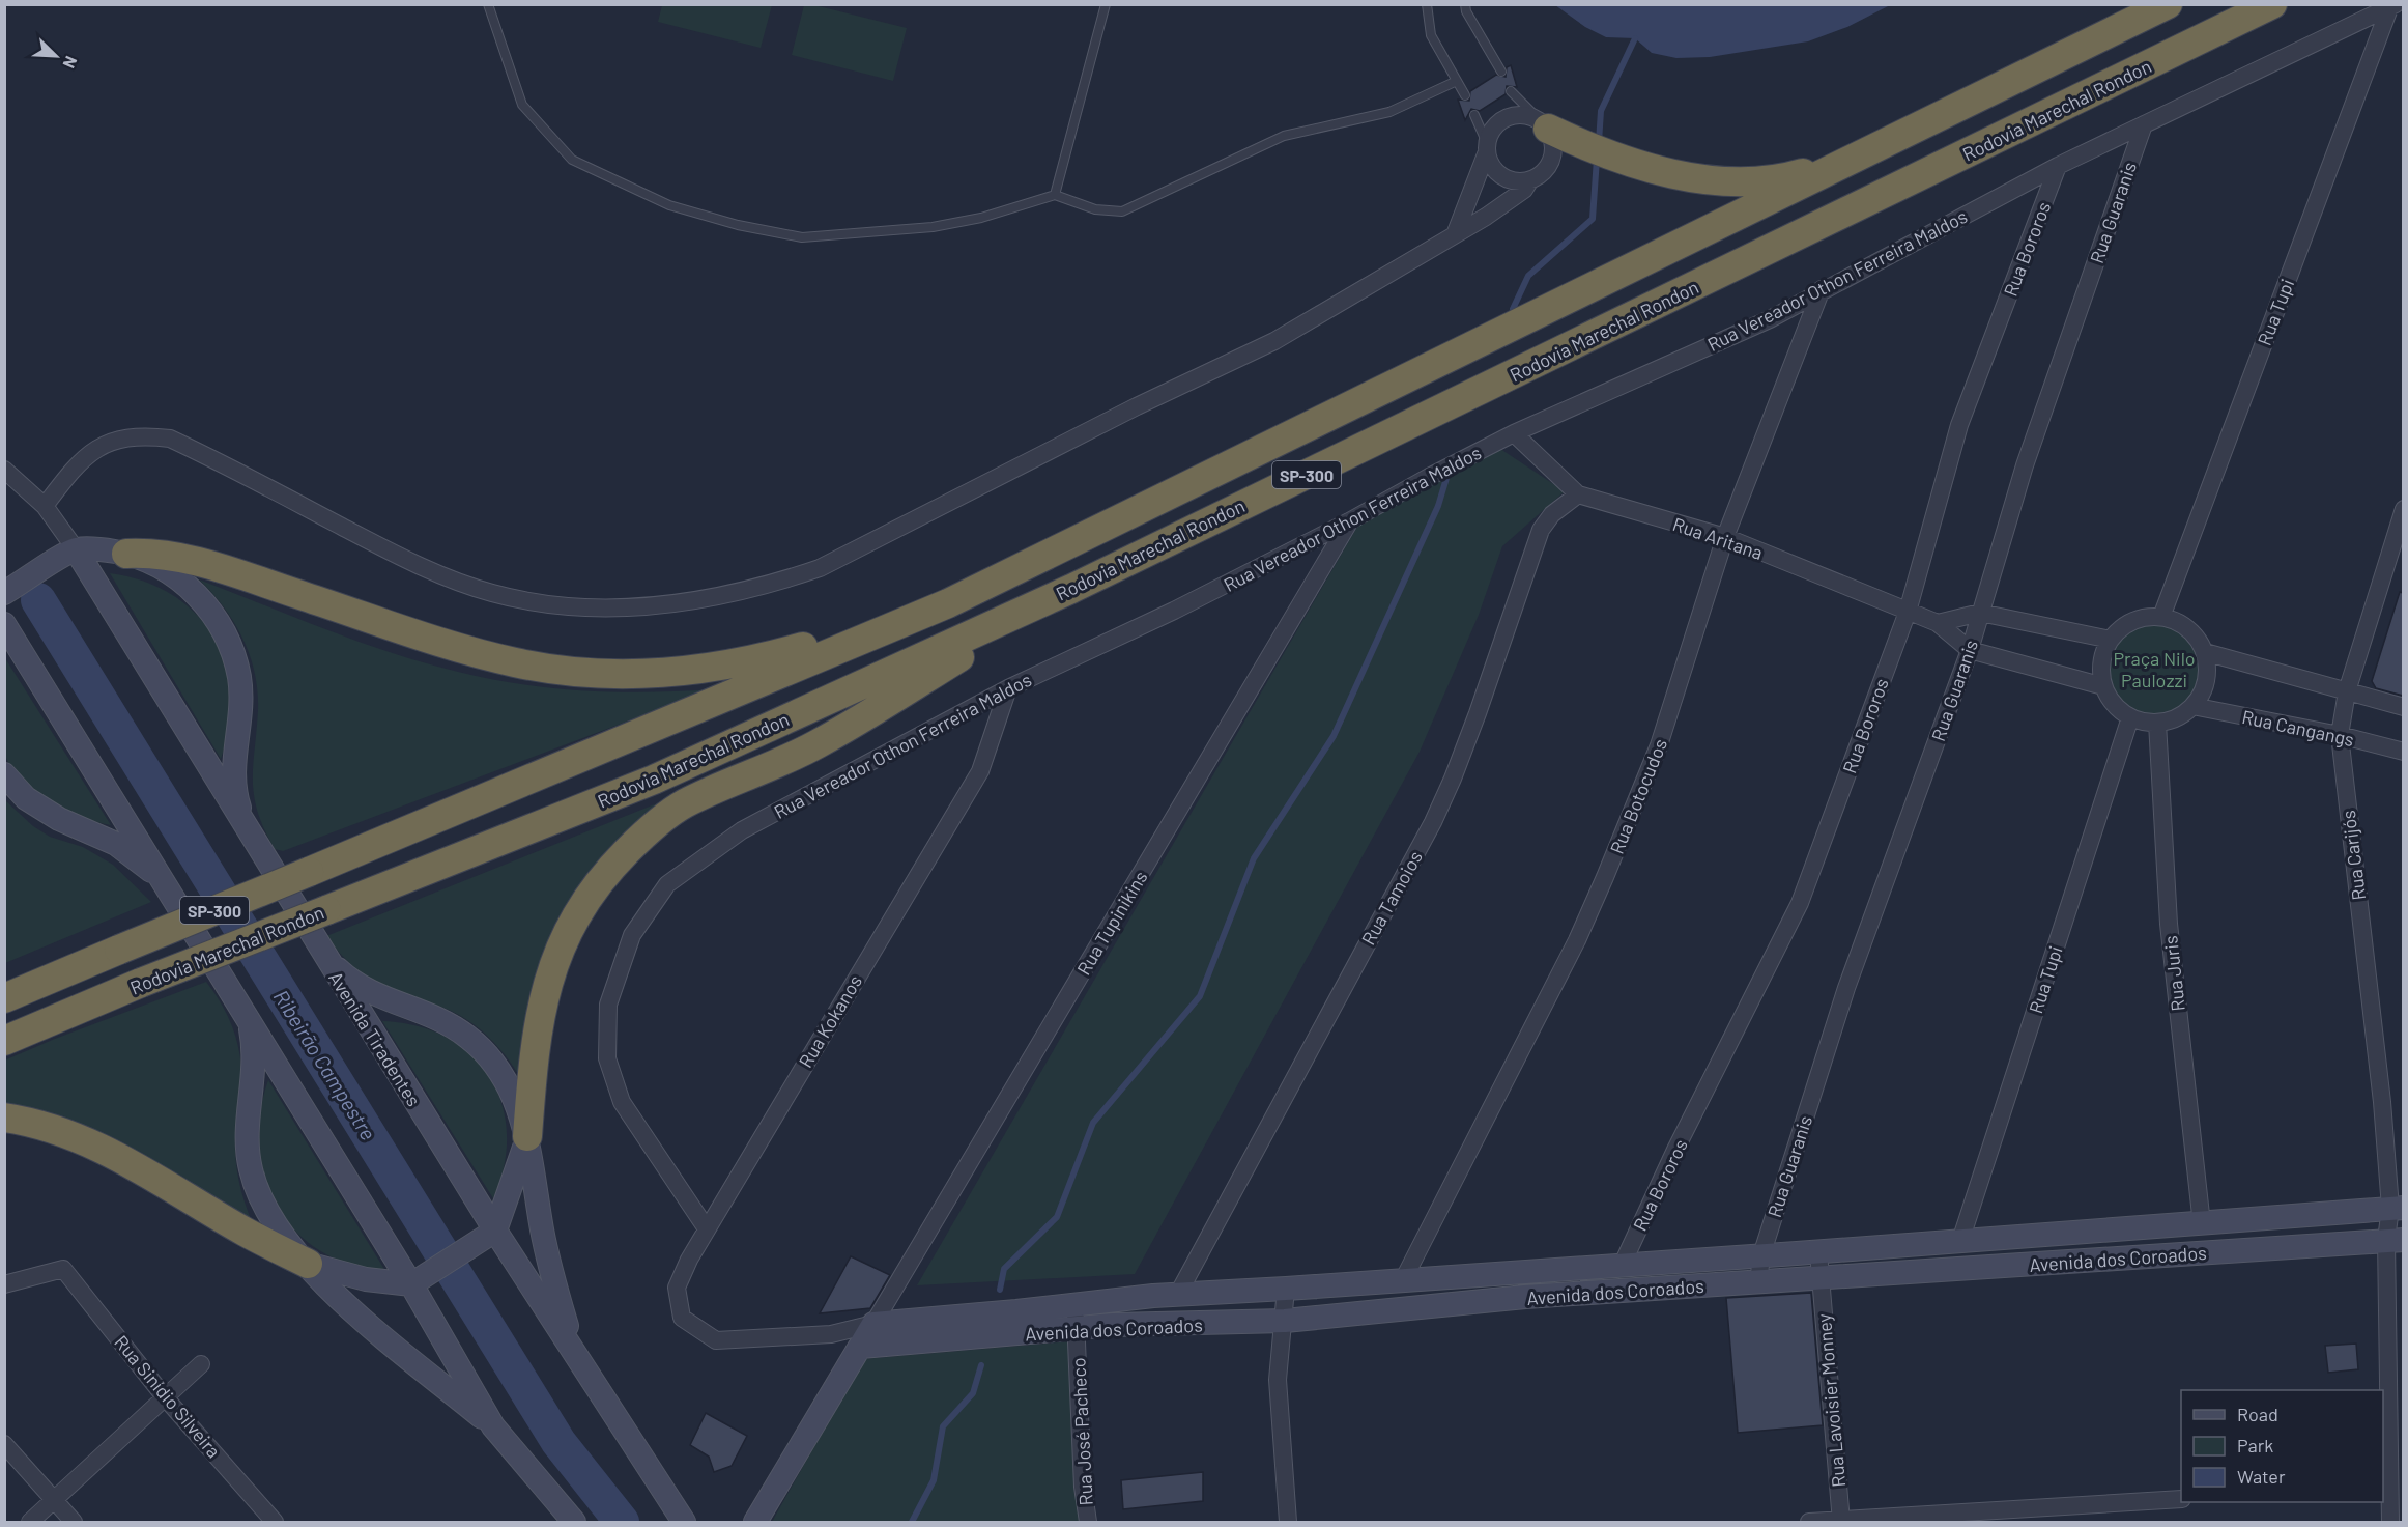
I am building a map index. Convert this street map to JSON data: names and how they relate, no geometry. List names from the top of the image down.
{
  "streets": {
    "highway": ["Rodovia Marechal Rondon", "SP-300"],
    "main road": ["Avenida Tiradentes", "Avenida dos Coroados"],
    "street": [
      "Rua Guaranis",
      "Rua Bororos",
      "Rua Vereador Othon Ferreira Maldos",
      "Rua Tupi",
      "Rua Aritana",
      "Rua Cangangs",
      "Rua Botocudos",
      "Rua Carijós",
      "Rua Tamoios",
      "Rua Tupinikins",
      "Rua Juris",
      "Rua Kokanos",
      "Rua Sinídio Silveira",
      "Rua Lavoisier Monney",
      "Rua José Pacheco"
    ]
  },
  "crossings": [
    ["Rua Guaranis", "Rua Vereador Othon Ferreira Maldos"],
    ["Rua Guaranis", "Rua Aritana"],
    ["Rua Guaranis", "Avenida dos Coroados"],
    ["Rua Bororos", "Rua Vereador Othon Ferreira Maldos"],
    ["Rua Bororos", "Rua Aritana"],
    ["Rua Bororos", "Avenida dos Coroados"],
    ["Rua Vereador Othon Ferreira Maldos", "Rua Tupi"],
    ["Rua Vereador Othon Ferreira Maldos", "Rua Aritana"],
    ["Rua Vereador Othon Ferreira Maldos", "Rua Botocudos"],
    ["Rua Vereador Othon Ferreira Maldos", "Rua Tupinikins"],
    ["Rua Vereador Othon Ferreira Maldos", "Rua Kokanos"],
    ["Rua Tupi", "Rua Aritana"],
    ["Rua Tupi", "Rua Cangangs"],
    ["Rua Tupi", "Rua Juris"],
    ["Rua Tupi", "Avenida dos Coroados"],
    ["Rua Aritana", "Rua Cangangs"],
    ["Rua Aritana", "Rua Botocudos"],
    ["Rua Aritana", "Rua Tamoios"],
    ["Rua Aritana", "Rua Juris"],
    ["Rua Cangangs", "Rua Carijós"],
    ["Rua Cangangs", "Rua Juris"],
    ["Rua Botocudos", "Avenida dos Coroados"],
    ["Rua Carijós", "Avenida dos Coroados"],
    ["Rua Tamoios", "Avenida dos Coroados"],
    ["Rua Tupinikins", "Avenida dos Coroados"],
    ["Rua Juris", "Avenida dos Coroados"],
    ["Rua Kokanos", "Avenida dos Coroados"],
    ["Avenida dos Coroados", "Rua Lavoisier Monney"],
    ["Avenida dos Coroados", "Rua José Pacheco"]
  ],
  "water": ["Ribeirão Campestre"],
  "parks": ["Praça Nilo Paulozzi"],
  "legend": ["Road", "Park", "Water"],
  "north": "bottom right"
}
